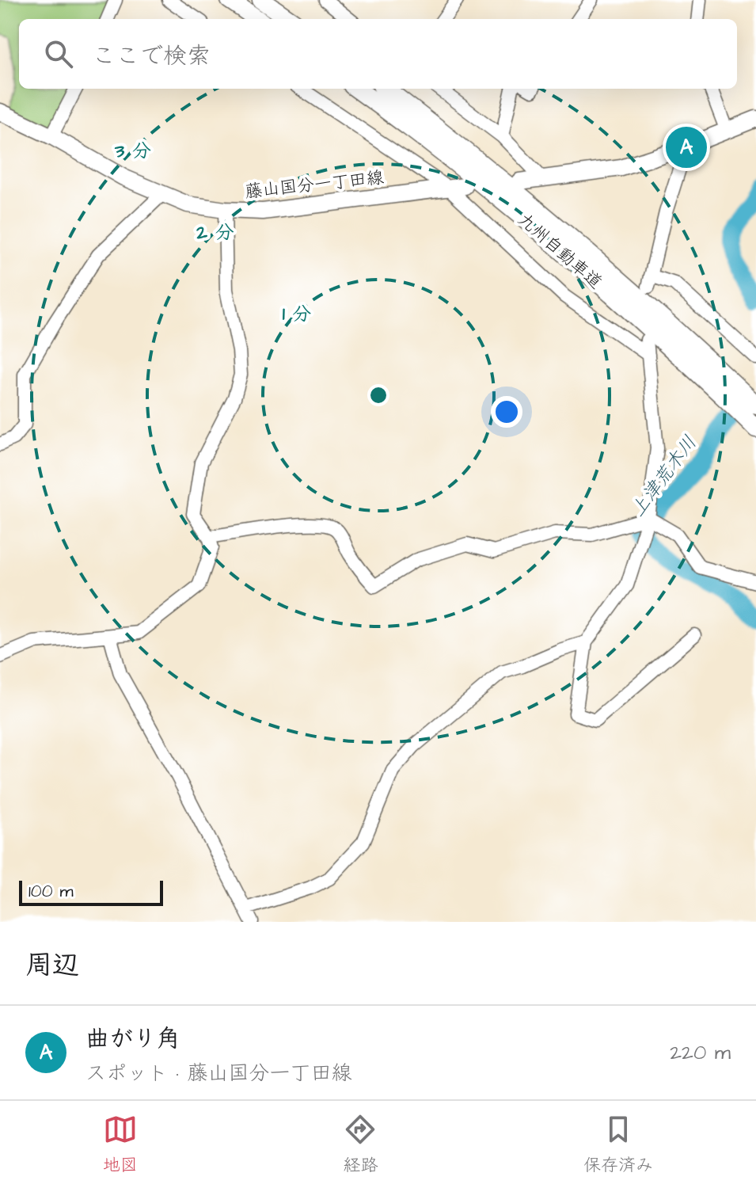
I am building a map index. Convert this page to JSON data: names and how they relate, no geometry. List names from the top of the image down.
{
  "streets": {
    "highway": ["九州自動車道"],
    "main road": ["藤山国分一丁田線"]
  },
  "water": ["上津荒木川"],
  "scale_bar": "100 m",
  "page": {
    "search": "ここで検索",
    "pins": "A",
    "scale": "100 m",
    "heading": "周辺",
    "list": [
      {
        "mark": "A",
        "name": "曲がり角",
        "note": "スポット · 藤山国分一丁田線",
        "value": "220 m"
      }
    ],
    "nav": ["地図", "経路", "保存済み"]
  },
  "rings": ["3 分", "2 分", "1 分"]
}
